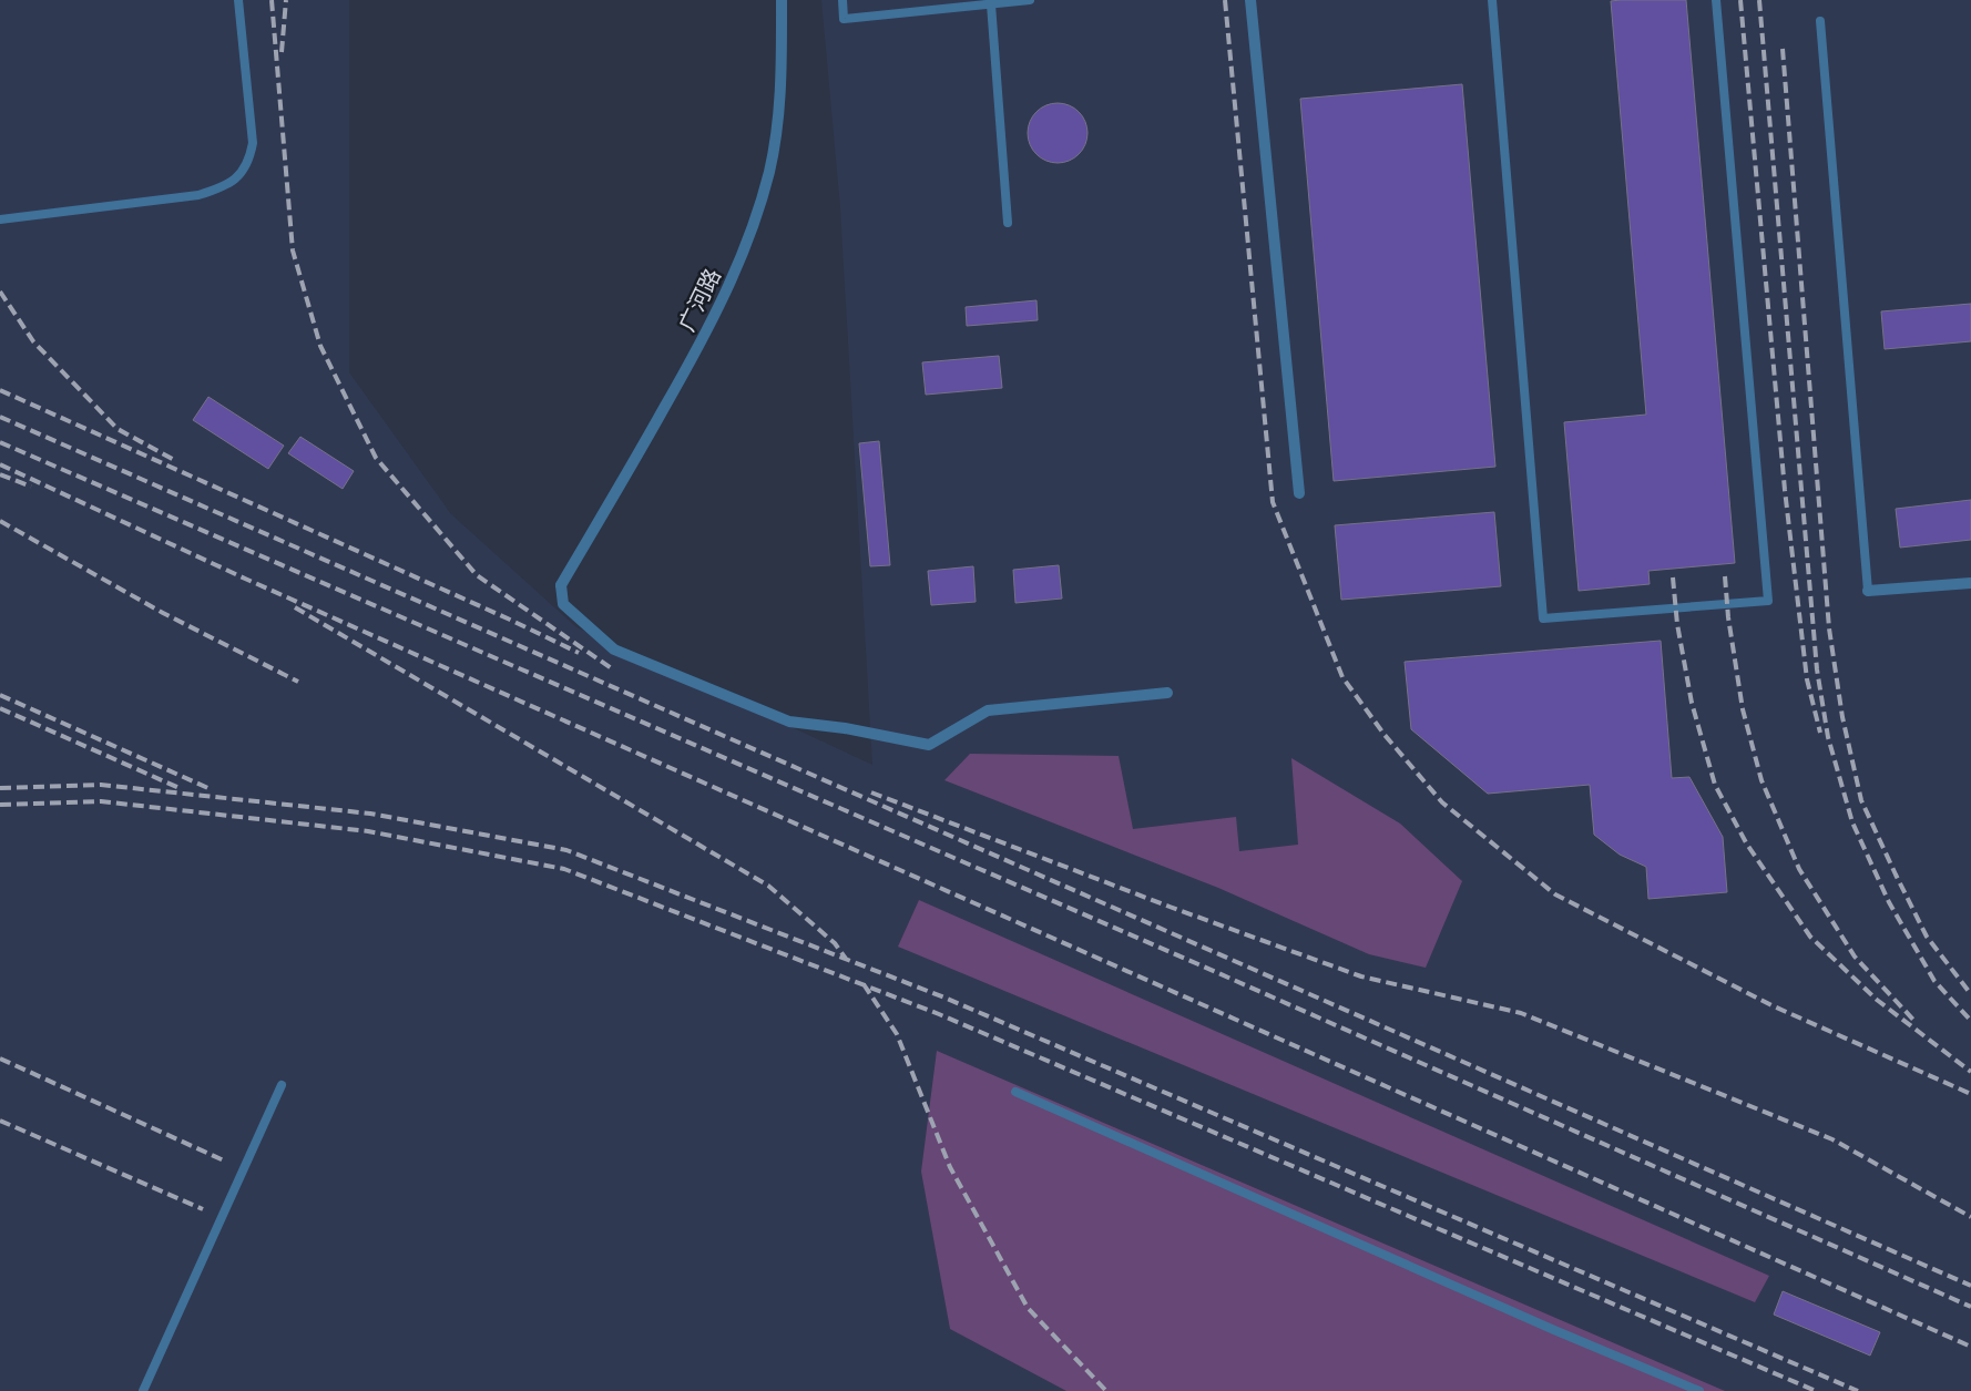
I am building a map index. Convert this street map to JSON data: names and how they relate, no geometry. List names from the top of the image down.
{
  "streets": {
    "street": ["广河路"]
  }
}
